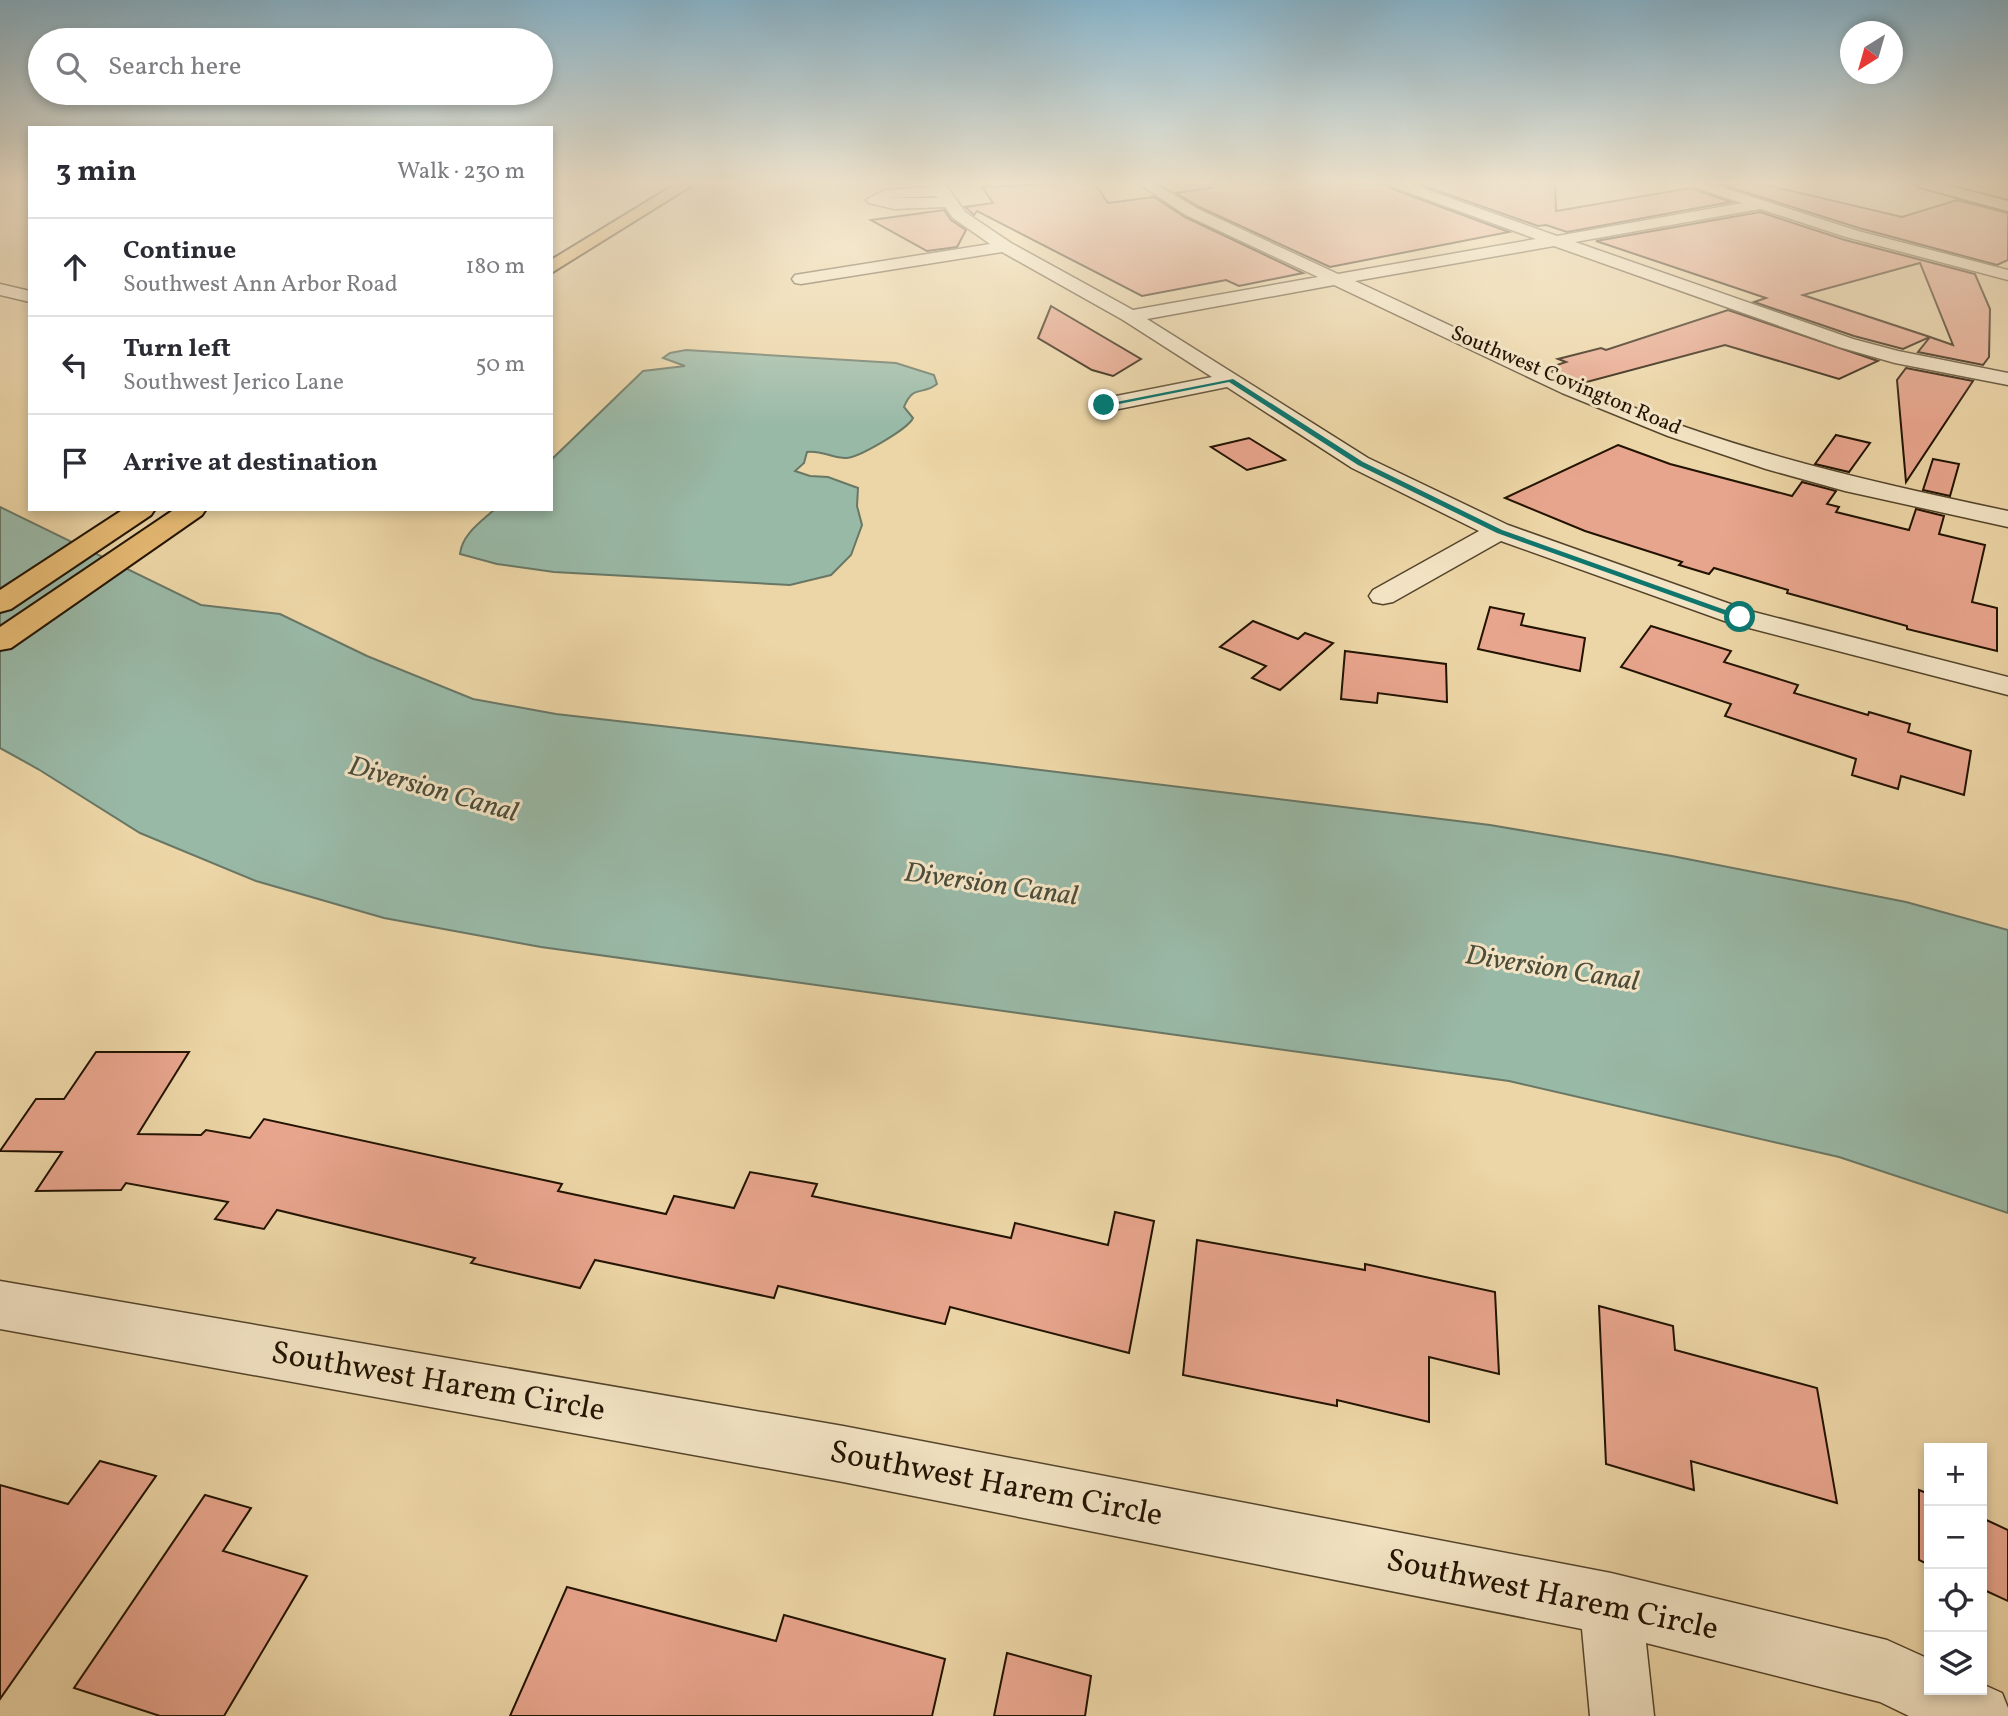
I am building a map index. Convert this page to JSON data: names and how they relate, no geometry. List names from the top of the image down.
{
  "streets": {
    "street": ["Southwest Covington Road", "Southwest Harem Circle"]
  },
  "water": ["Diversion Canal"],
  "north": "bottom left",
  "page": {
    "search": "Search here",
    "heading": ["3 min", "Walk · 230 m"],
    "list": [
      ["Continue", "Southwest Ann Arbor Road", "180 m"],
      ["Turn left", "Southwest Jerico Lane", "50 m"],
      "Arrive at destination"
    ],
    "map_buttons": ["+", "−"]
  }
}
